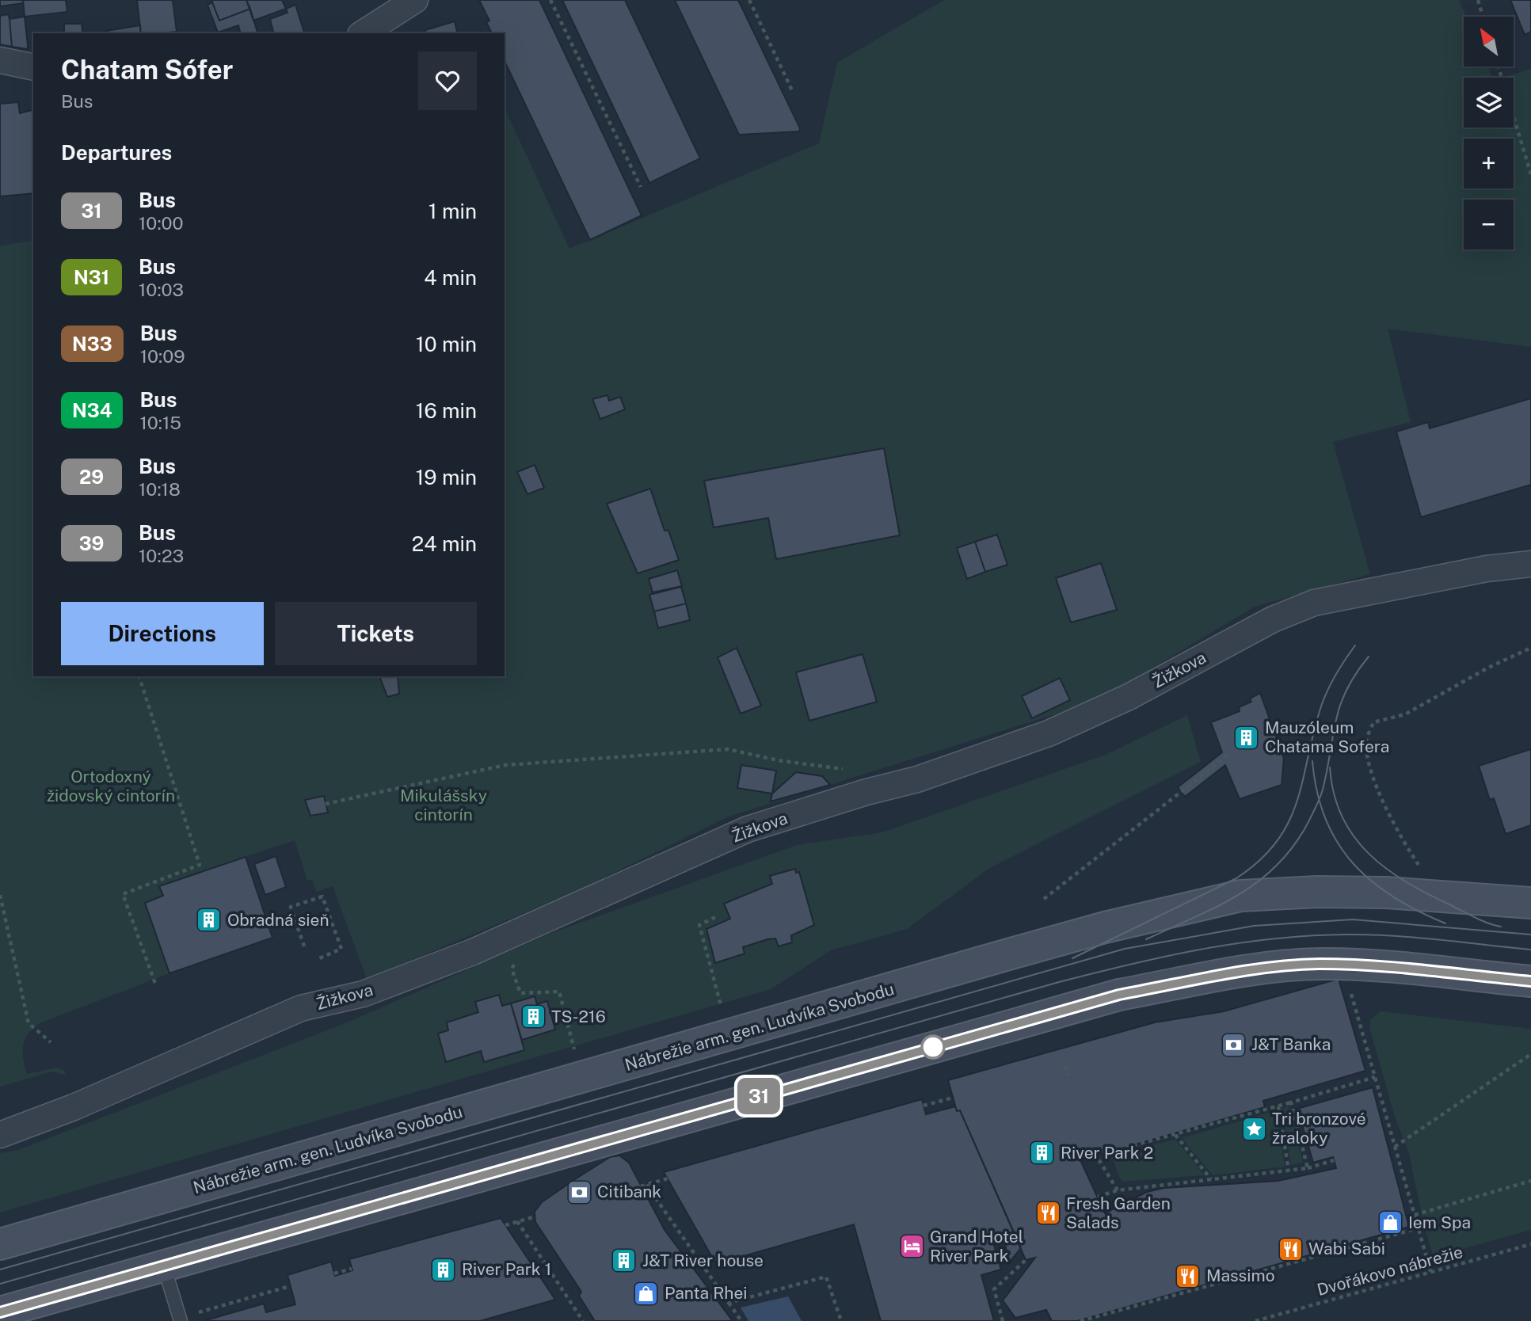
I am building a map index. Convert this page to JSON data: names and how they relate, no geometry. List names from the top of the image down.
{
  "streets": {
    "main road": ["Nábrežie arm. gen. Ludvíka Svobodu"],
    "street": ["Žižkova"],
    "path": ["Dvořákovo nábrežie"]
  },
  "parks": ["Ortodoxný židovský cintorín", "Mikulášsky cintorín"],
  "places": {
    "building": [
      "Mauzóleum Chatama Sofera",
      "Obradná sieň",
      "TS-216",
      "River Park 2",
      "J&T River house",
      "River Park 1"
    ],
    "bank": ["J&T Banka", "Citibank"],
    "place": ["Tri bronzové žraloky"],
    "restaurant": ["Fresh Garden Salads", "Wabi Sabi", "Massimo"],
    "shop": ["Iem Spa", "Panta Rhei"],
    "hotel": ["Grand Hotel River Park"]
  },
  "lines": ["bus line 31"],
  "north": "top left",
  "page": {
    "on_map": "31",
    "map_buttons": ["+", "−"],
    "heading": [
      ["Chatam Sófer", "Bus"],
      "Departures"
    ],
    "list": [
      {
        "mark": "31",
        "name": "Bus",
        "note": "10:00",
        "value": "1 min"
      },
      {
        "mark": "N31",
        "name": "Bus",
        "note": "10:03",
        "value": "4 min"
      },
      {
        "mark": "N33",
        "name": "Bus",
        "note": "10:09",
        "value": "10 min"
      },
      {
        "mark": "N34",
        "name": "Bus",
        "note": "10:15",
        "value": "16 min"
      },
      {
        "mark": "29",
        "name": "Bus",
        "note": "10:18",
        "value": "19 min"
      },
      {
        "mark": "39",
        "name": "Bus",
        "note": "10:23",
        "value": "24 min"
      }
    ],
    "buttons": ["Directions", "Tickets"]
  }
}
